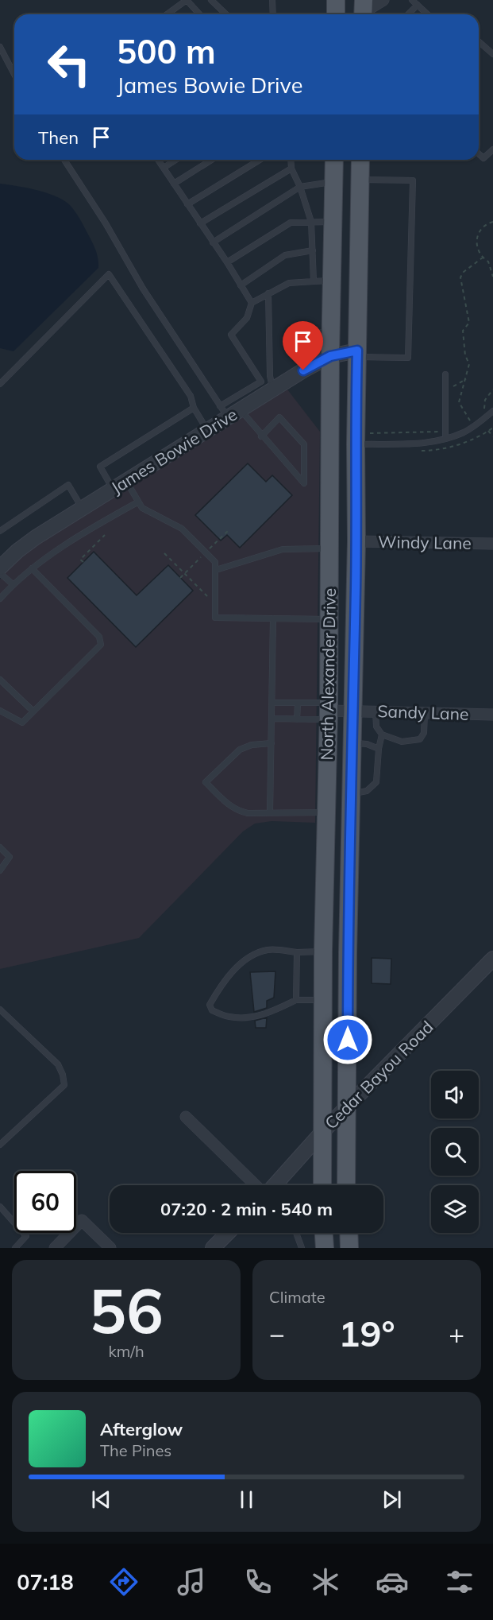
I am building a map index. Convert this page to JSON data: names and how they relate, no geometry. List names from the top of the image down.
{
  "streets": {
    "main road": ["North Alexander Drive"],
    "street": [
      "James Bowie Drive",
      "Windy Lane",
      "Sandy Lane",
      "Cedar Bayou Road"
    ]
  },
  "crossings": [
    ["James Bowie Drive", "North Alexander Drive"],
    ["Windy Lane", "North Alexander Drive"],
    ["North Alexander Drive", "Sandy Lane"],
    ["North Alexander Drive", "Cedar Bayou Road"]
  ],
  "page": {
    "turn": ["500 m", "James Bowie Drive"],
    "then": "Then",
    "limit": "60",
    "trip": "07:20 · 2 min · 540 m",
    "tile": [
      ["56", "km/h"],
      "Climate"
    ],
    "heat": ["−", "19°", "+"],
    "song": ["Afterglow", "The Pines"],
    "tabs": "07:18"
  }
}
